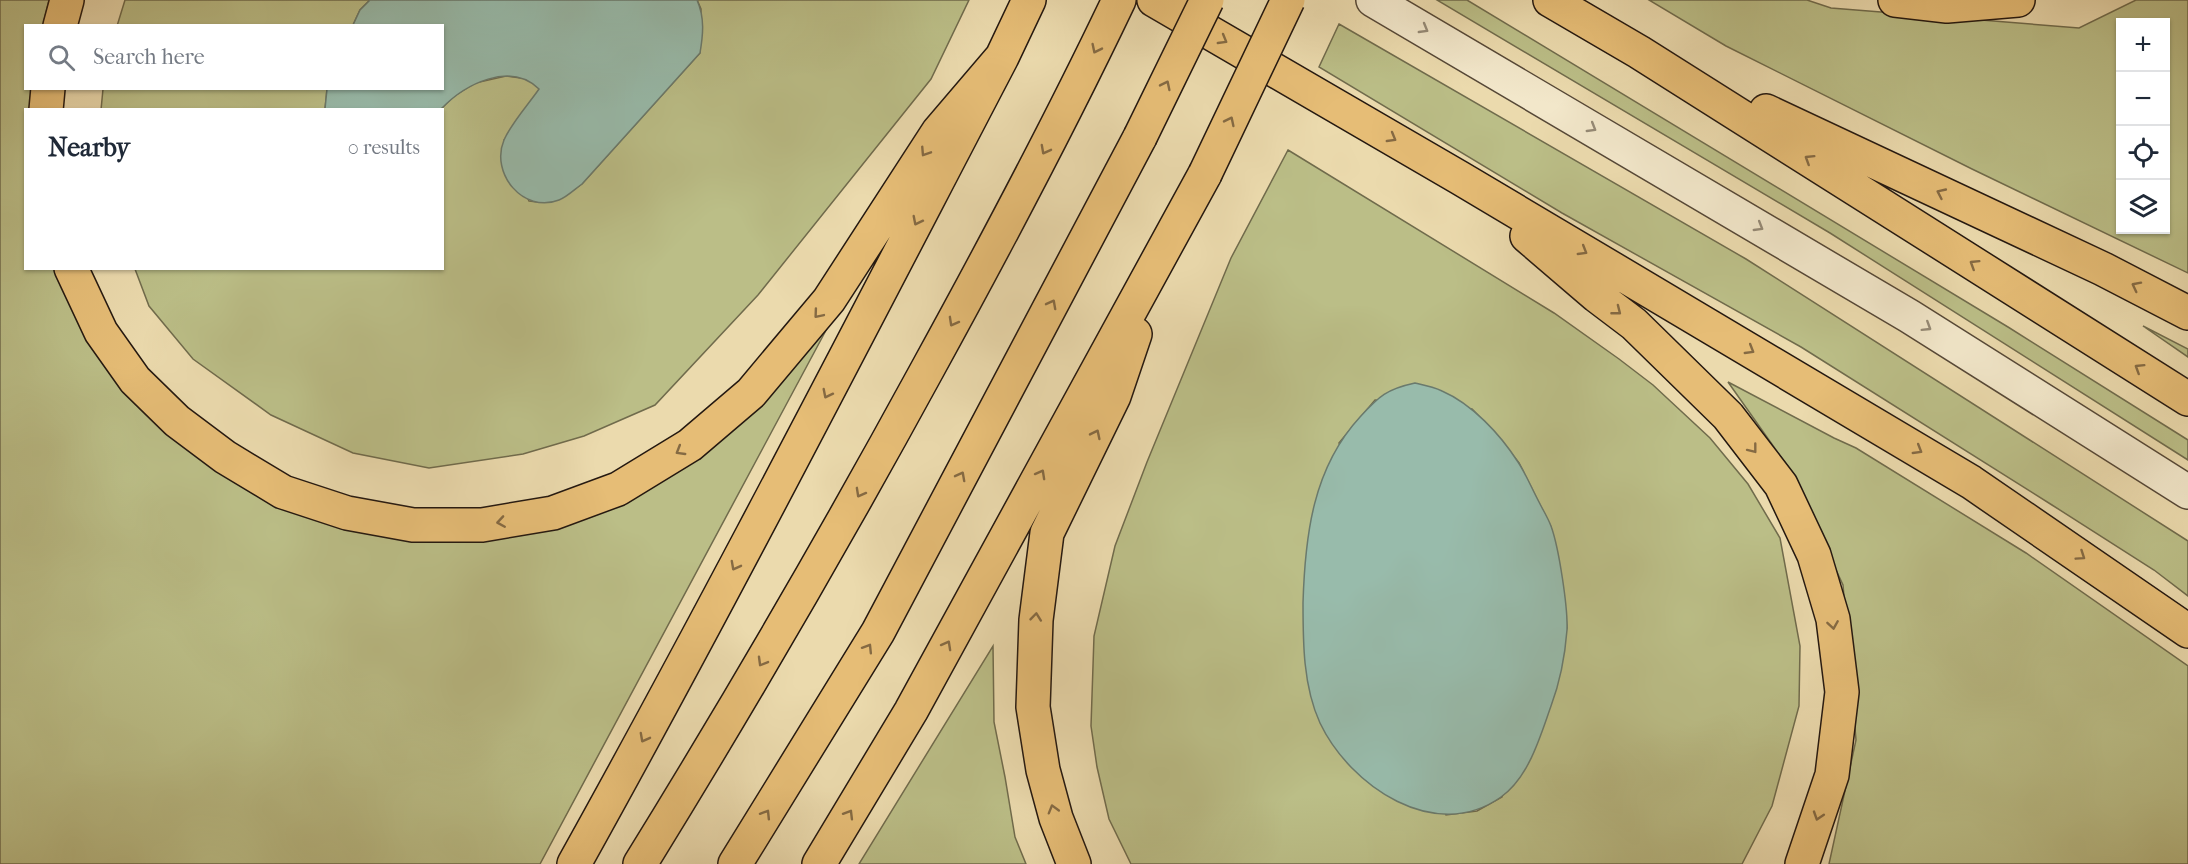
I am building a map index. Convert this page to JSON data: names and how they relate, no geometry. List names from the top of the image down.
{
  "page": {
    "map_buttons": ["+", "−"],
    "search": "Search here",
    "heading": ["Nearby", "0 results"]
  }
}
